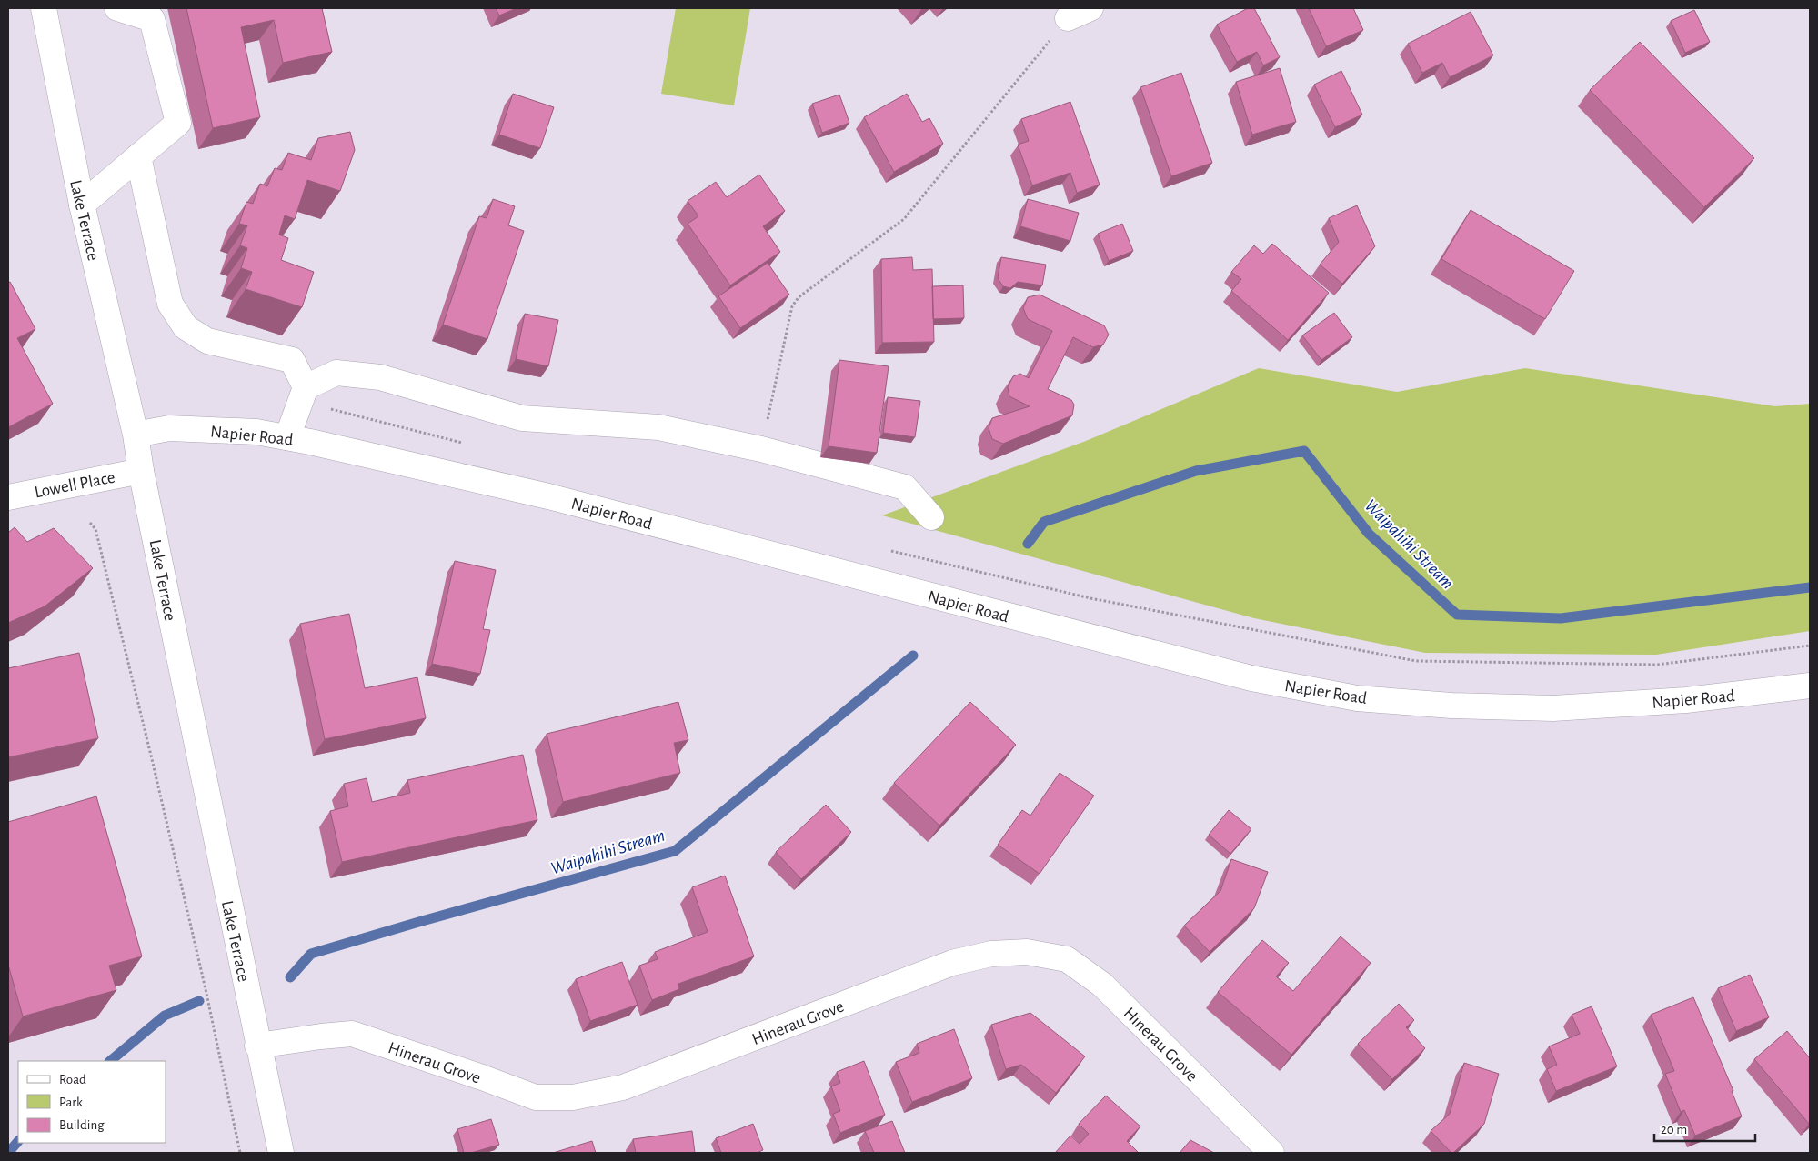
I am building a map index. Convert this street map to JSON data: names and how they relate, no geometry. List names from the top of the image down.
{
  "streets": {
    "main road": [
      "Lake Terrace",
      "Napier Road",
      "Lowell Place",
      "Hinerau Grove"
    ]
  },
  "crossings": [
    ["Lake Terrace", "Napier Road"],
    ["Lake Terrace", "Lowell Place"],
    ["Lake Terrace", "Hinerau Grove"]
  ],
  "water": ["Waipahihi Stream"],
  "legend": ["Road", "Park", "Building"],
  "scale_bar": "20 m"
}
